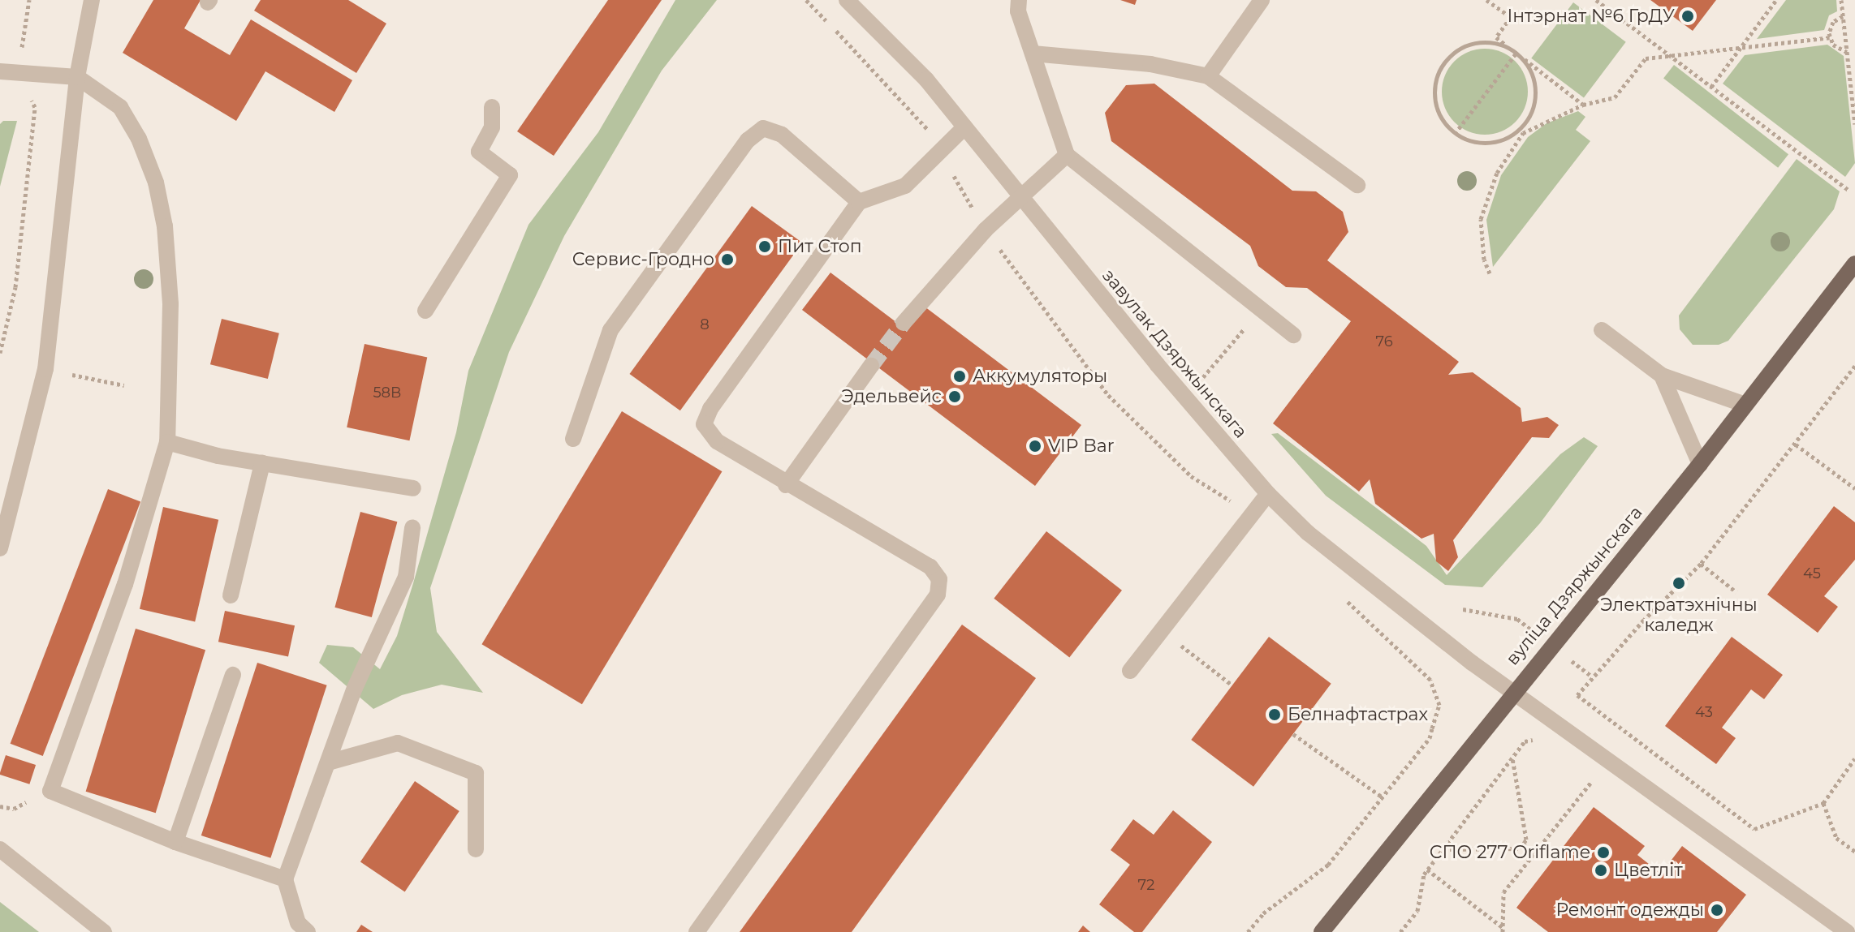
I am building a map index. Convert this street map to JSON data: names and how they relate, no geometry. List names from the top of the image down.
{
  "streets": {
    "main road": ["вуліца Дзяржынскага"],
    "street": ["завулак Дзяржынскага"]
  },
  "crossings": [
    ["завулак Дзяржынскага", "вуліца Дзяржынскага"]
  ],
  "places": [
    "Інтэрнат №6 ГрДУ",
    "Пит Стоп",
    "Сервис-Гродно",
    "Аккумуляторы",
    "Эдельвейс",
    "VIP Bar",
    "Электратэхнічны каледж",
    "Белнафтастрах",
    "СПО 277 Oriflame",
    "Цветліт",
    "Ремонт одежды"
  ],
  "house_numbers": [
    "8",
    "76",
    "58В",
    "45",
    "43",
    "72"
  ]
}
